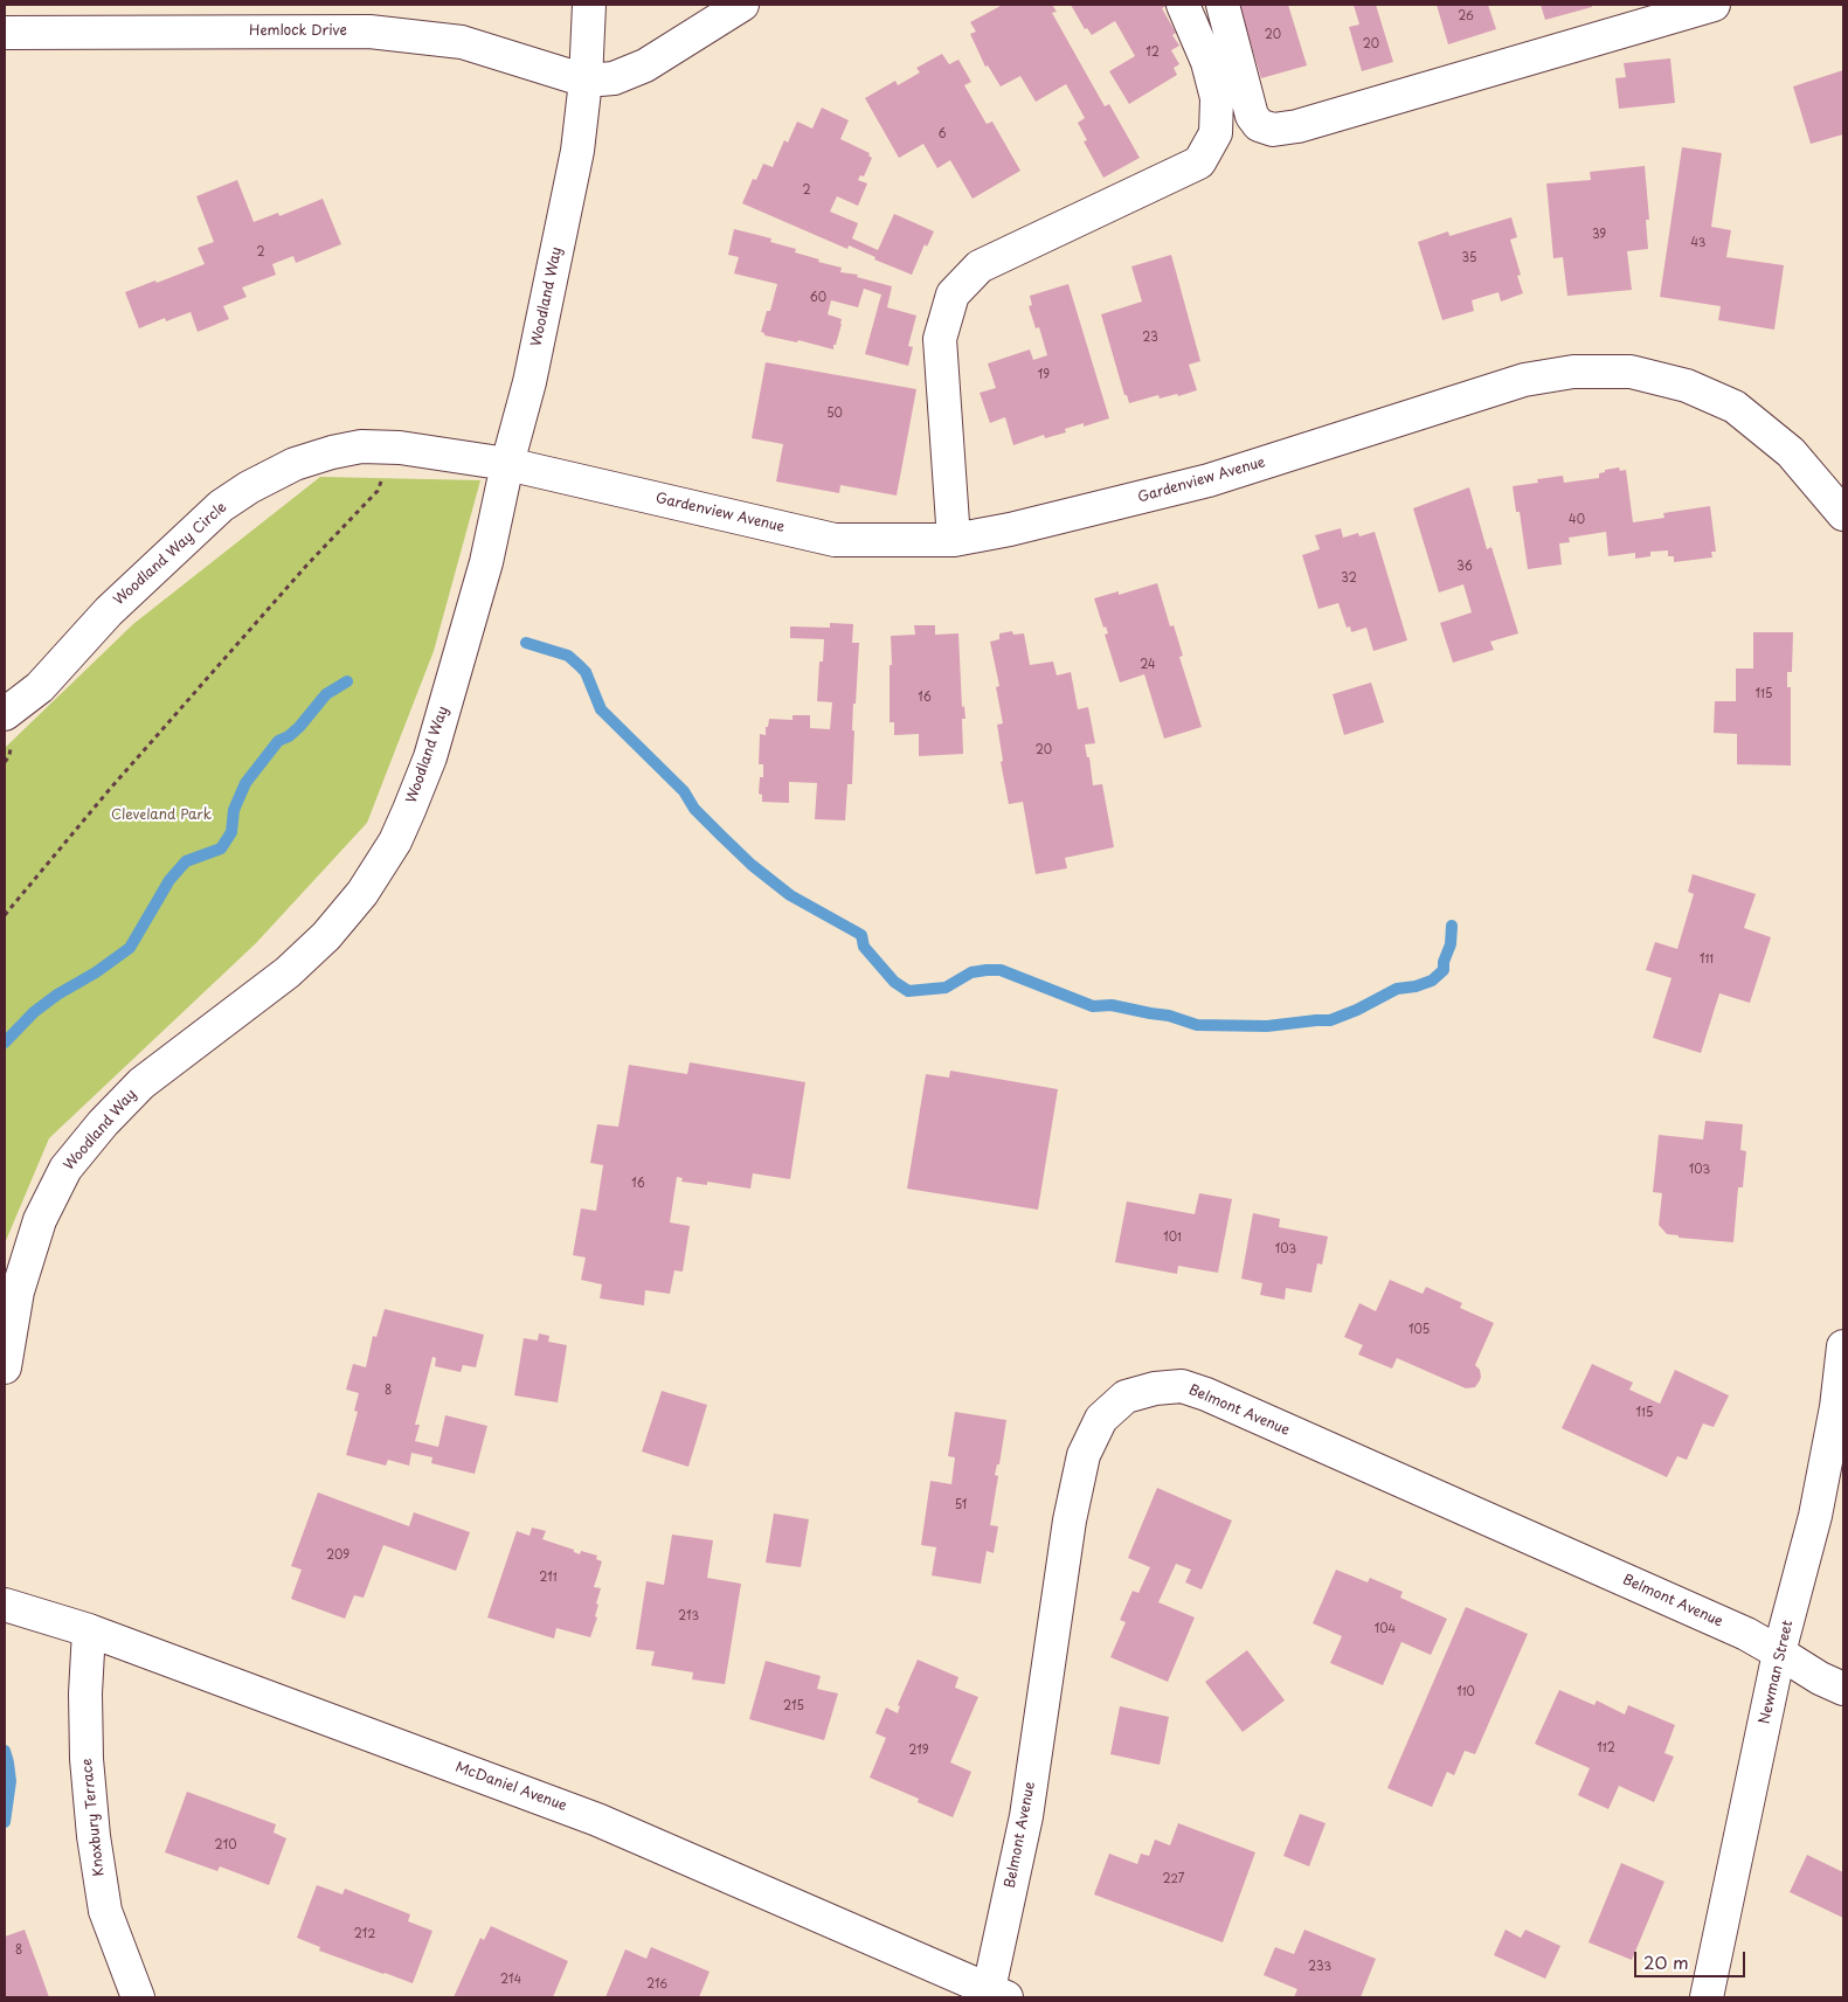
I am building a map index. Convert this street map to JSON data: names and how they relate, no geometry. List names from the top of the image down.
{
  "streets": {
    "street": [
      "Hemlock Drive",
      "Woodland Way",
      "Gardenview Avenue",
      "Woodland Way Circle",
      "Belmont Avenue",
      "Newman Street",
      "McDaniel Avenue",
      "Knoxbury Terrace"
    ]
  },
  "crossings": [
    ["Hemlock Drive", "Woodland Way"],
    ["Woodland Way", "Gardenview Avenue"],
    ["Woodland Way", "Woodland Way Circle"],
    ["Gardenview Avenue", "Woodland Way Circle"],
    ["Belmont Avenue", "Newman Street"],
    ["Belmont Avenue", "McDaniel Avenue"],
    ["McDaniel Avenue", "Knoxbury Terrace"]
  ],
  "parks": ["Cleveland Park"],
  "house_numbers": [
    "26",
    "20",
    "20",
    "12",
    "6",
    "2",
    "39",
    "43",
    "2",
    "35",
    "60",
    "23",
    "19",
    "50",
    "40",
    "36",
    "32",
    "24",
    "115",
    "16",
    "20",
    "111",
    "103",
    "16",
    "101",
    "103",
    "105",
    "8",
    "115",
    "51",
    "209",
    "211",
    "213",
    "104",
    "110",
    "215",
    "112",
    "219",
    "210",
    "227",
    "212",
    "8",
    "233",
    "214",
    "216"
  ],
  "scale_bar": "20 m"
}
